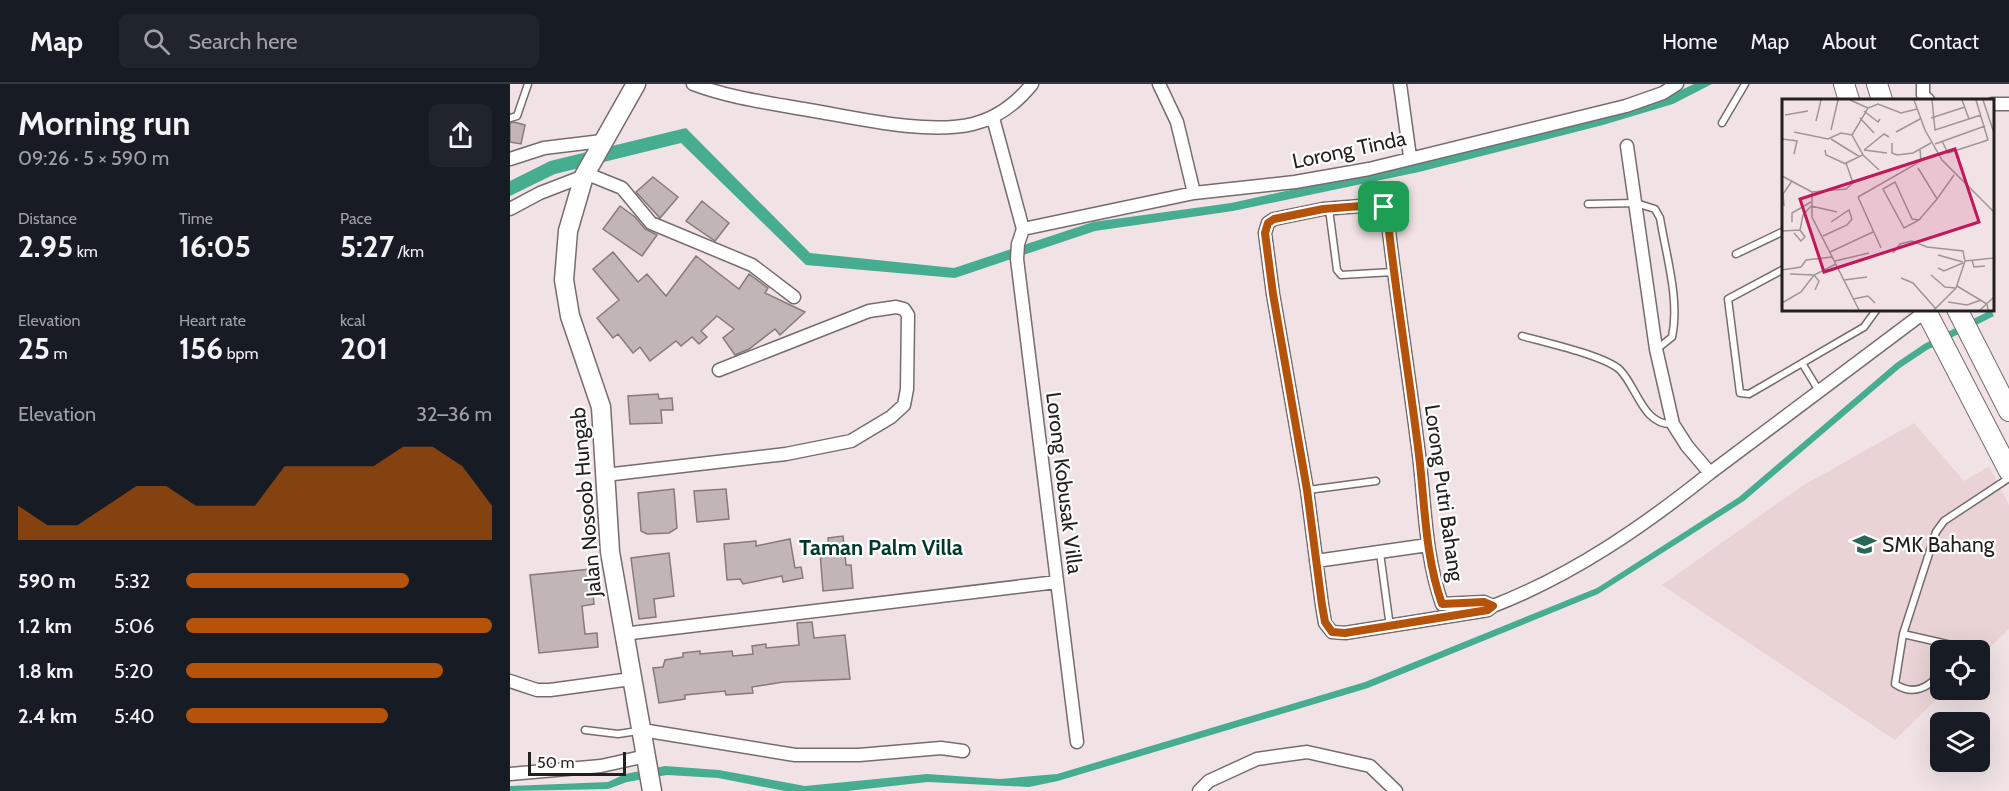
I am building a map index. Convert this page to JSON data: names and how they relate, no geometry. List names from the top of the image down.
{
  "streets": {
    "main road": ["Jalan Nosoob Hungab"],
    "street": ["Lorong Tinda", "Lorong Kobusak Villa", "Lorong Putri Bahang"]
  },
  "crossings": [
    ["Lorong Tinda", "Lorong Kobusak Villa"]
  ],
  "districts": ["Taman Palm Villa"],
  "places": {
    "school or university": ["SMK Bahang"]
  },
  "scale_bar": "50 m",
  "page": {
    "header": "Map",
    "search": "Search here",
    "nav": [
      "Home",
      "Map",
      "About",
      "Contact"
    ],
    "heading": ["Morning run", "09:26 · 5 × 590 m"],
    "stats": [
      ["Distance", "2.95 km"],
      ["Time", "16:05"],
      ["Pace", "5:27 /km"],
      ["Elevation", "25 m"],
      ["Heart rate", "156 bpm"],
      ["kcal", "201"]
    ],
    "chart": ["Elevation", "32–36 m"],
    "list": [
      {
        "name": "590 m",
        "note": "5:32"
      },
      {
        "name": "1.2 km",
        "note": "5:06"
      },
      {
        "name": "1.8 km",
        "note": "5:20"
      },
      {
        "name": "2.4 km",
        "note": "5:40"
      }
    ],
    "scale": "50 m"
  }
}
